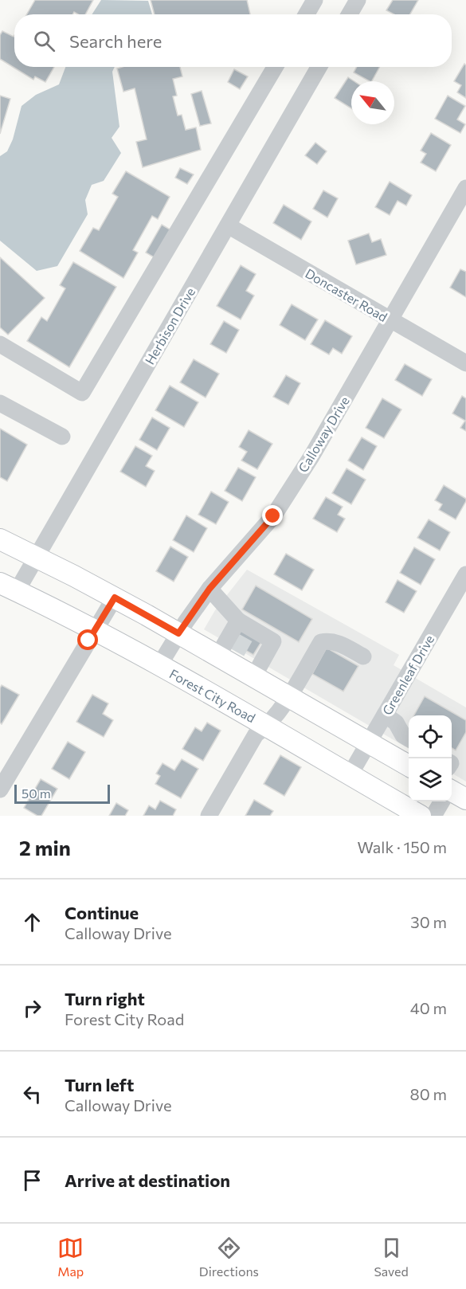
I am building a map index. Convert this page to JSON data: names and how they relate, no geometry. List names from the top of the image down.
{
  "streets": {
    "main road": ["Forest City Road"],
    "street": [
      "Doncaster Road",
      "Herbison Drive",
      "Calloway Drive",
      "Greenleaf Drive"
    ]
  },
  "crossings": [
    ["Doncaster Road", "Herbison Drive"],
    ["Doncaster Road", "Calloway Drive"],
    ["Herbison Drive", "Forest City Road"],
    ["Calloway Drive", "Forest City Road"],
    ["Greenleaf Drive", "Forest City Road"]
  ],
  "scale_bar": "50 m",
  "north": "top left",
  "page": {
    "search": "Search here",
    "scale": "50 m",
    "heading": ["2 min", "Walk · 150 m"],
    "list": [
      ["Continue", "Calloway Drive", "30 m"],
      ["Turn right", "Forest City Road", "40 m"],
      ["Turn left", "Calloway Drive", "80 m"],
      "Arrive at destination"
    ],
    "nav": ["Map", "Directions", "Saved"]
  }
}
